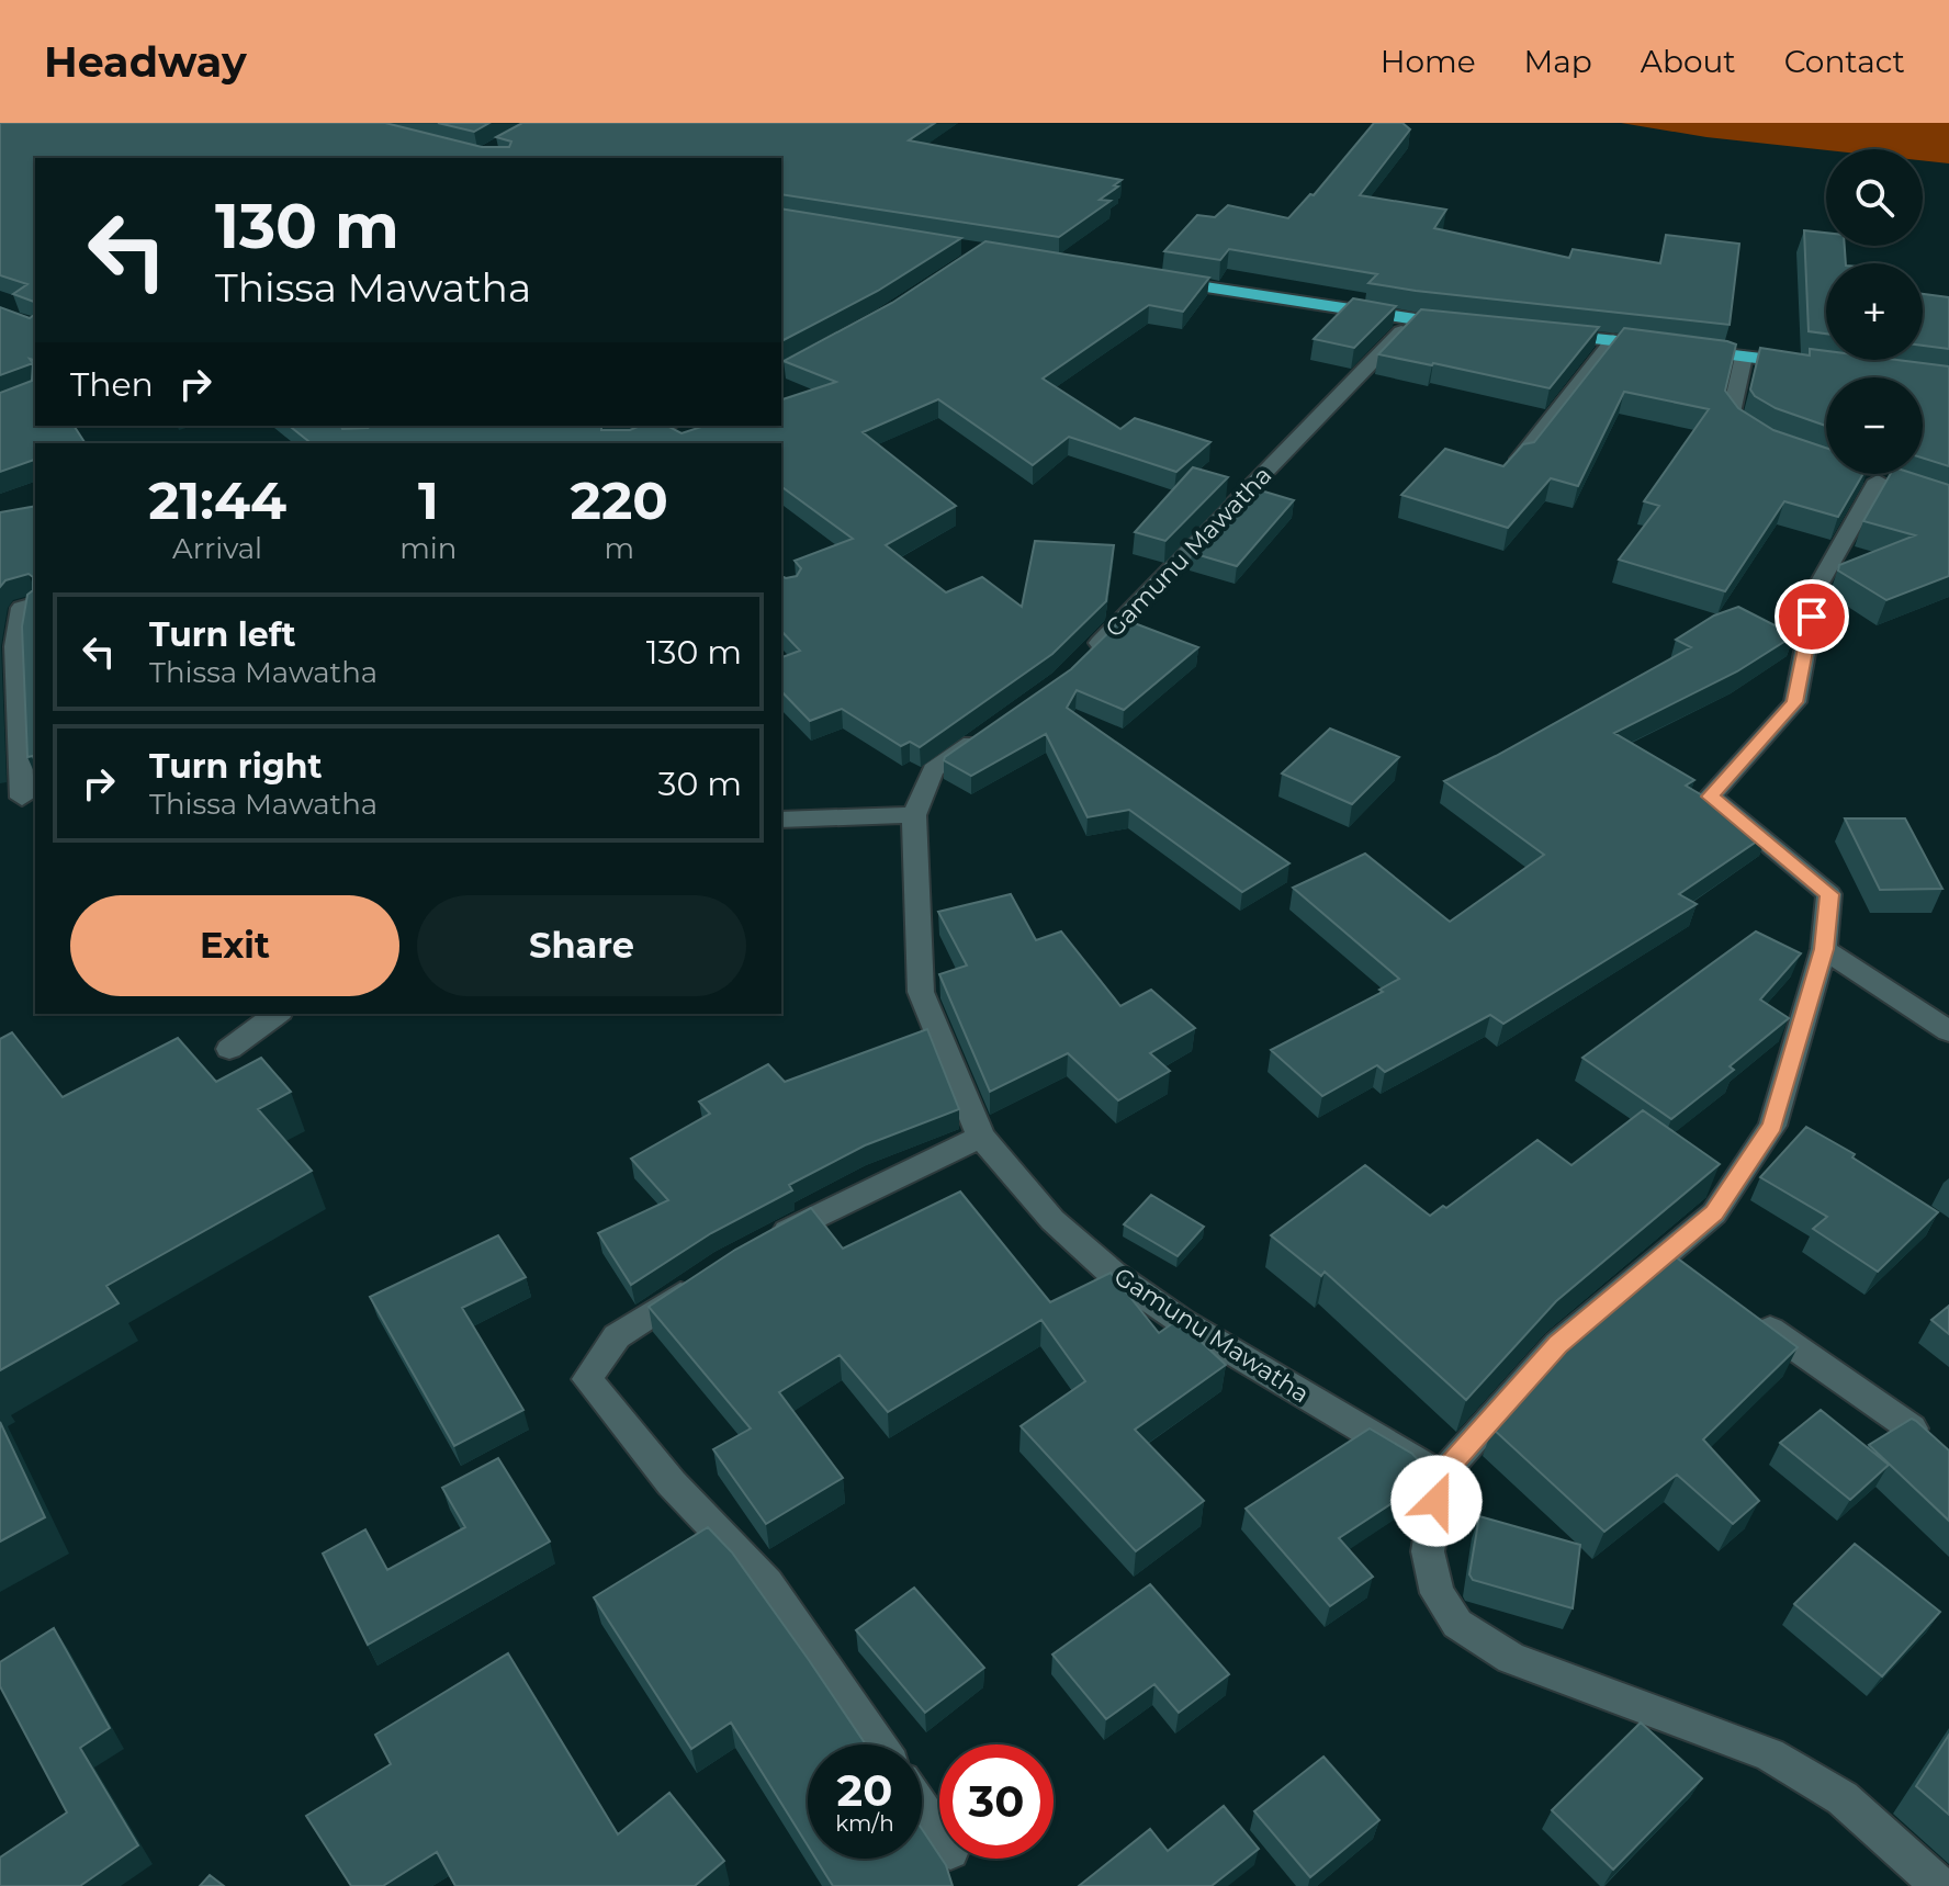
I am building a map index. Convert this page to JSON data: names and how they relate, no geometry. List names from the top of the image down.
{
  "streets": {
    "street": ["Gamunu Mawatha"]
  },
  "page": {
    "header": "Headway",
    "nav": [
      "Home",
      "Map",
      "About",
      "Contact"
    ],
    "map_buttons": ["+", "−"],
    "turn": ["130 m", "Thissa Mawatha"],
    "then": "Then",
    "eta": [
      "21:44",
      "Arrival",
      "1",
      "min",
      "220",
      "m"
    ],
    "list": [
      {
        "name": "Turn left",
        "note": "Thissa Mawatha",
        "value": "130 m"
      },
      {
        "name": "Turn right",
        "note": "Thissa Mawatha",
        "value": "30 m"
      }
    ],
    "buttons": ["Exit", "Share"],
    "speed": "20 km/h",
    "limit": "30"
  }
}
